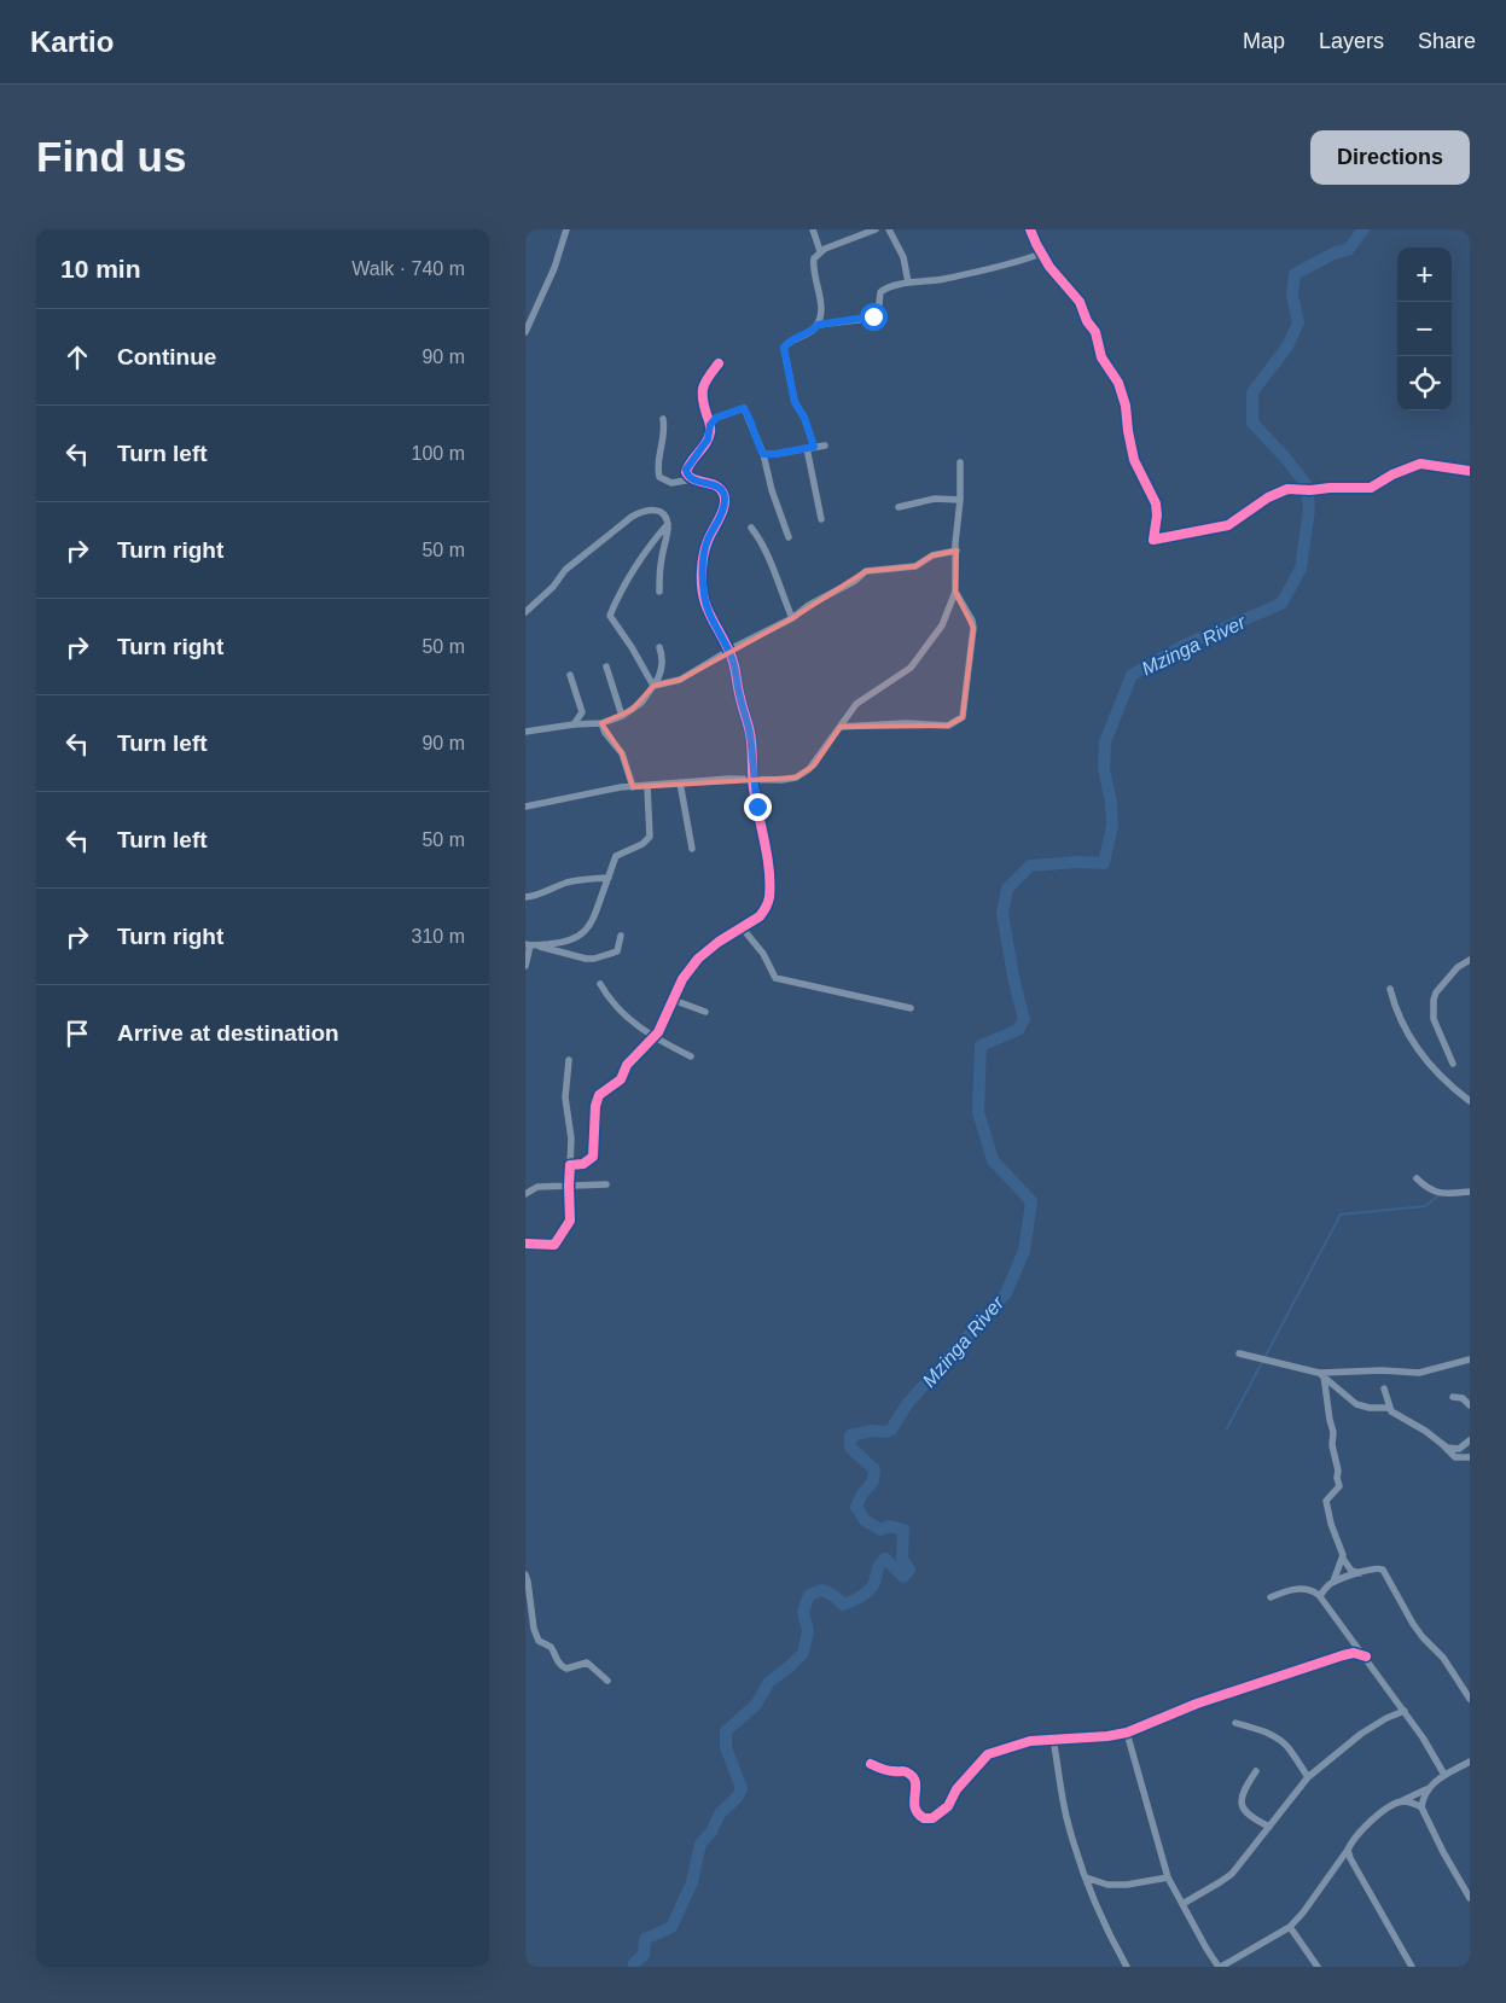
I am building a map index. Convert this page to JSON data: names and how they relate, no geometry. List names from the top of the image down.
{
  "water": ["Mzinga River"],
  "page": {
    "header": "Kartio",
    "nav": ["Map", "Layers", "Share"],
    "buttons": "Directions",
    "title": "Find us",
    "heading": ["10 min", "Walk · 740 m"],
    "map_buttons": ["+", "−"],
    "list": [
      ["Continue", "90 m"],
      ["Turn left", "100 m"],
      ["Turn right", "50 m"],
      ["Turn right", "50 m"],
      ["Turn left", "90 m"],
      ["Turn left", "50 m"],
      ["Turn right", "310 m"],
      "Arrive at destination"
    ]
  }
}
